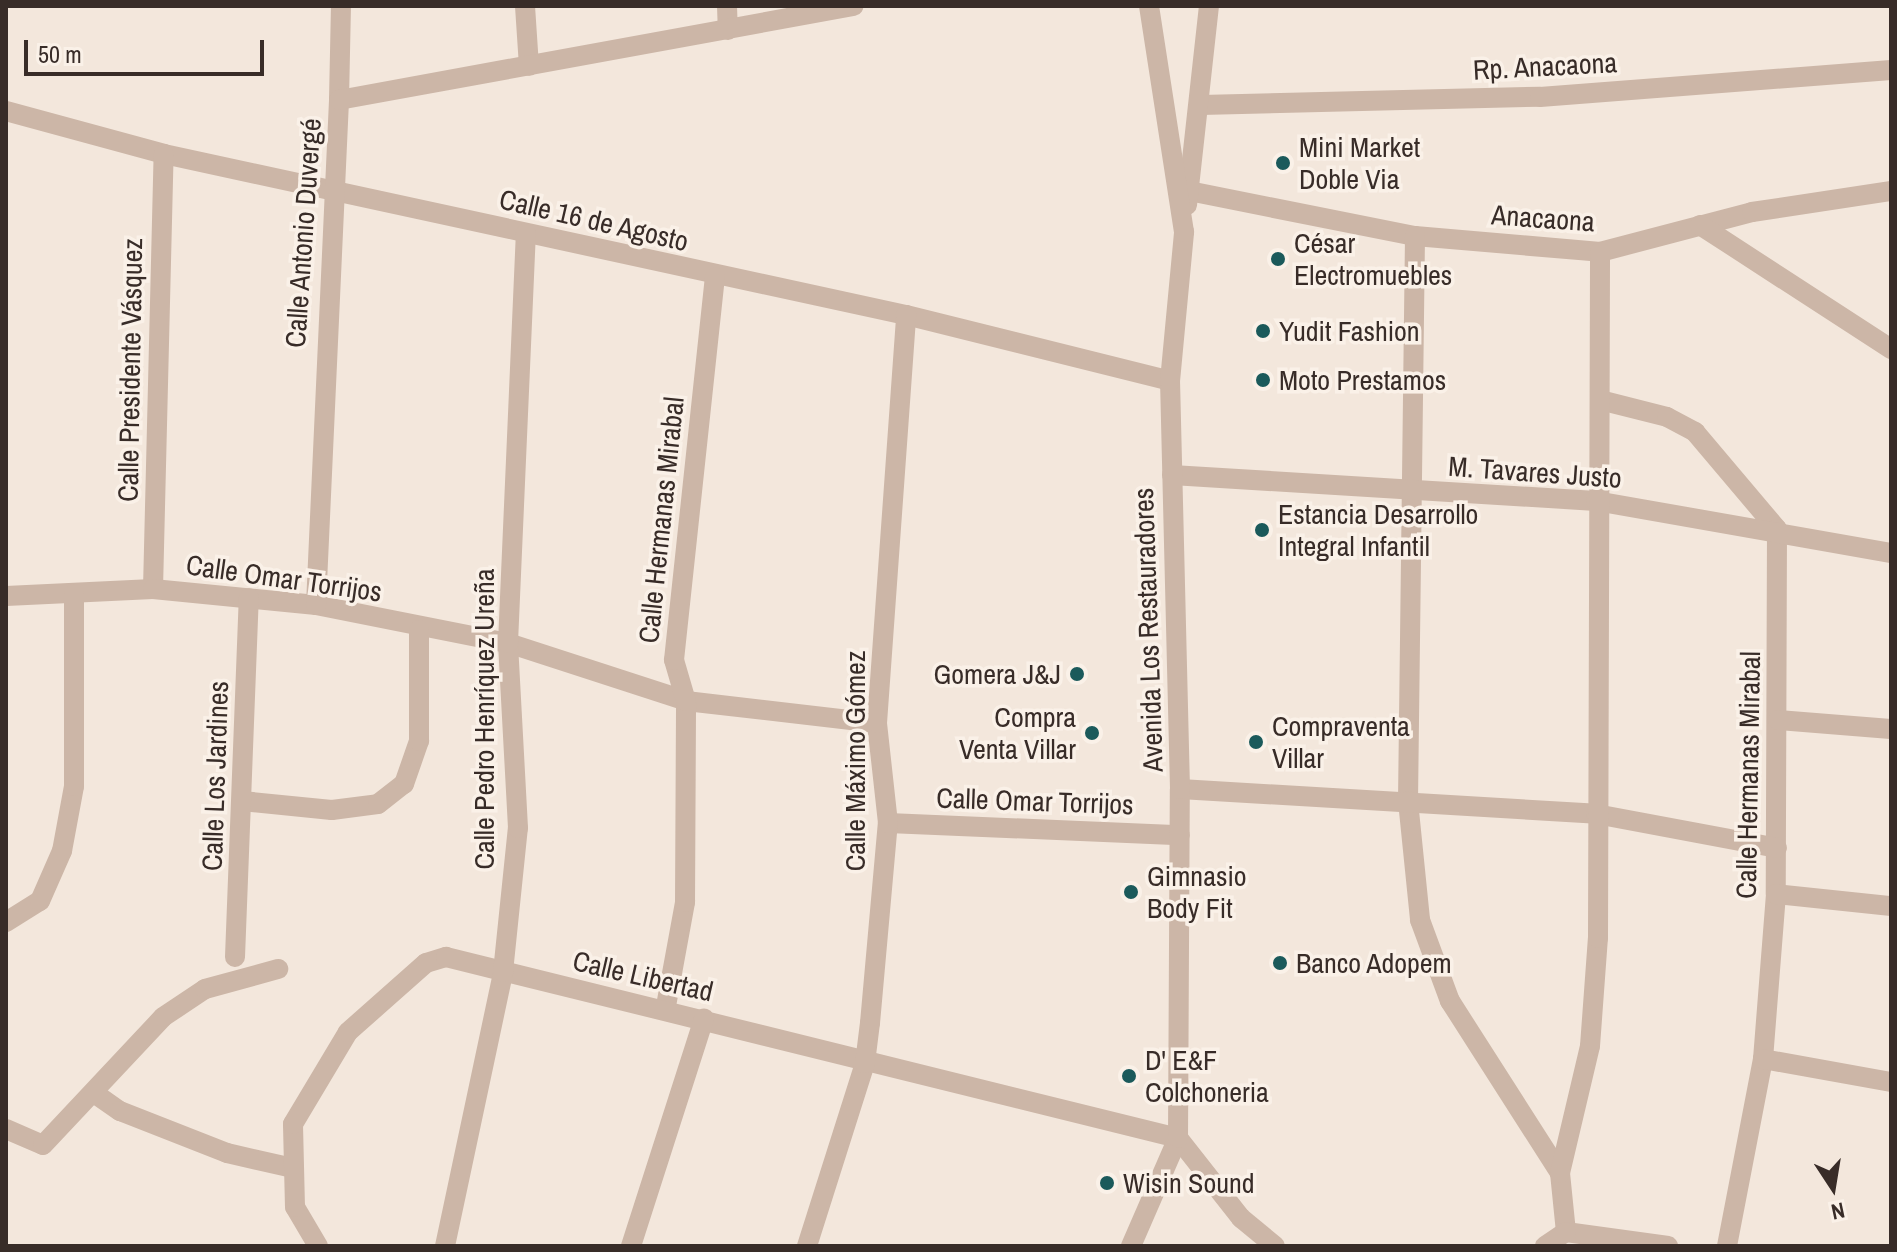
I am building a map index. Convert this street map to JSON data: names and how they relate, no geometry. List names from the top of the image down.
{
  "streets": {
    "street": [
      "Rp. Anacaona",
      "Anacaona",
      "Calle 16 de Agosto",
      "Calle Antonio Duvergé",
      "Calle Presidente Vásquez",
      "M. Tavares Justo",
      "Calle Hermanas Mirabal",
      "Calle Omar Torrijos",
      "Avenida Los Restauradores",
      "Calle Pedro Henríquez Ureña",
      "Calle Máximo Gómez",
      "Calle Los Jardines",
      "Calle Libertad"
    ]
  },
  "crossings": [
    ["Calle 16 de Agosto", "Calle Antonio Duvergé"],
    ["Calle 16 de Agosto", "Calle Presidente Vásquez"],
    ["Calle 16 de Agosto", "Calle Hermanas Mirabal"],
    ["Calle 16 de Agosto", "Avenida Los Restauradores"],
    ["Calle 16 de Agosto", "Calle Pedro Henríquez Ureña"],
    ["Calle 16 de Agosto", "Calle Máximo Gómez"],
    ["Calle Antonio Duvergé", "Calle Omar Torrijos"],
    ["Calle Presidente Vásquez", "Calle Omar Torrijos"],
    ["M. Tavares Justo", "Calle Hermanas Mirabal"],
    ["M. Tavares Justo", "Avenida Los Restauradores"],
    ["Calle Hermanas Mirabal", "Calle Omar Torrijos"],
    ["Calle Hermanas Mirabal", "Calle Libertad"],
    ["Calle Omar Torrijos", "Avenida Los Restauradores"],
    ["Calle Omar Torrijos", "Calle Pedro Henríquez Ureña"],
    ["Calle Omar Torrijos", "Calle Máximo Gómez"],
    ["Calle Omar Torrijos", "Calle Los Jardines"],
    ["Avenida Los Restauradores", "Calle Libertad"],
    ["Calle Pedro Henríquez Ureña", "Calle Libertad"],
    ["Calle Máximo Gómez", "Calle Libertad"]
  ],
  "places": [
    "Mini Market Doble Via",
    "César Electromuebles",
    "Yudit Fashion",
    "Moto Prestamos",
    "Estancia Desarrollo Integral Infantil",
    "Gomera J&J",
    "Compra Venta Villar",
    "Compraventa Villar",
    "Gimnasio Body Fit",
    "Banco Adopem",
    "D' E&F Colchoneria",
    "Wisin Sound"
  ],
  "scale_bar": "50 m",
  "north": "bottom"
}
